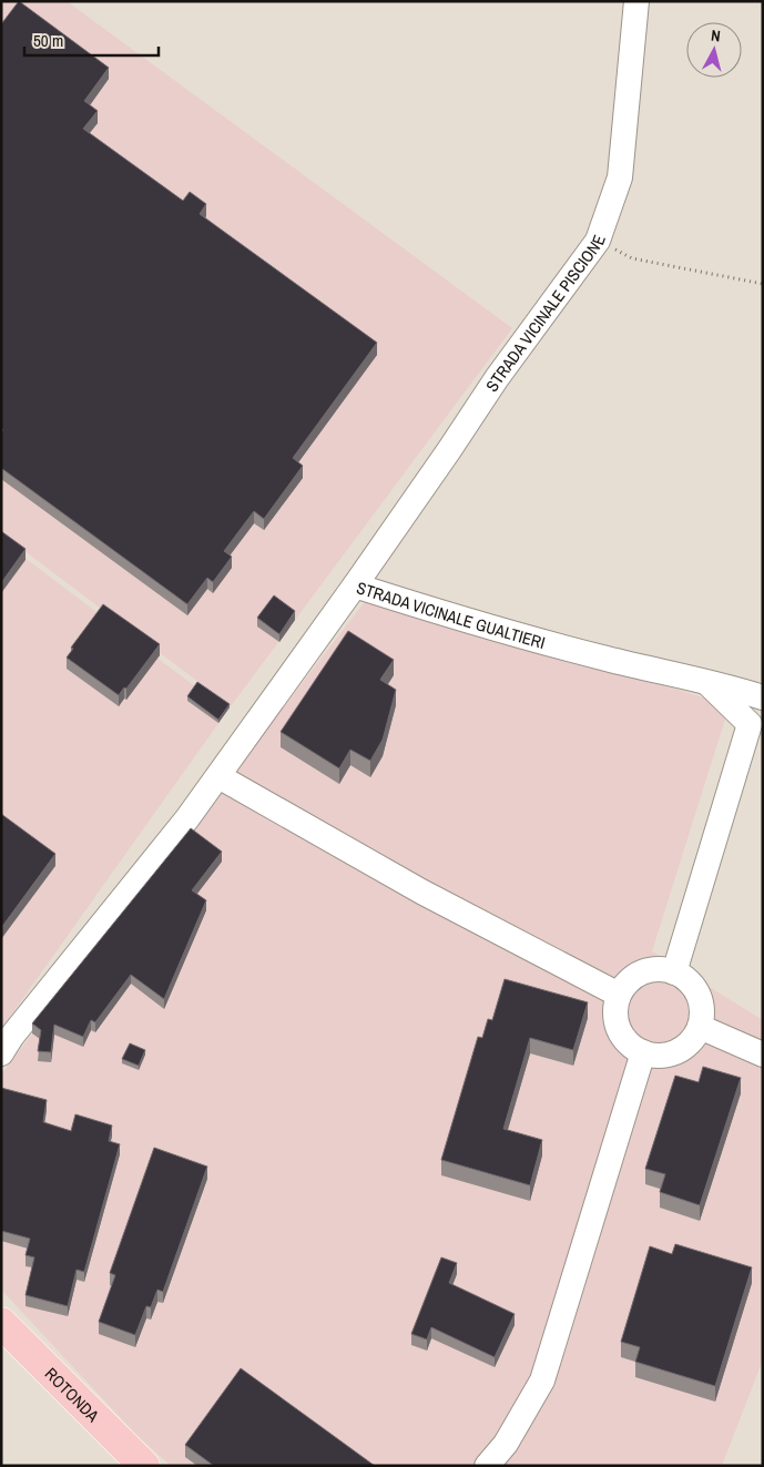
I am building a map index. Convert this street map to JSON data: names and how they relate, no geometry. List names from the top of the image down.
{
  "streets": {
    "main road": ["ROTONDA"],
    "street": ["STRADA VICINALE PISCIONE", "STRADA VICINALE GUALTIERI"]
  },
  "crossings": [
    ["STRADA VICINALE PISCIONE", "STRADA VICINALE GUALTIERI"]
  ],
  "scale_bar": "50 m",
  "north": "top"
}
